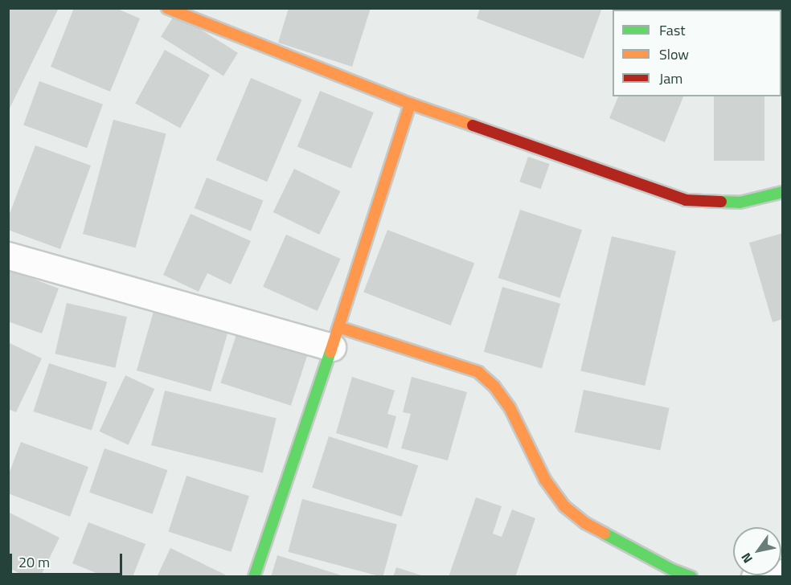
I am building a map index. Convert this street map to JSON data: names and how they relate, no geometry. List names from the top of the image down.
{
  "legend": ["Fast", "Slow", "Jam"],
  "scale_bar": "20 m",
  "north": "bottom left"
}
